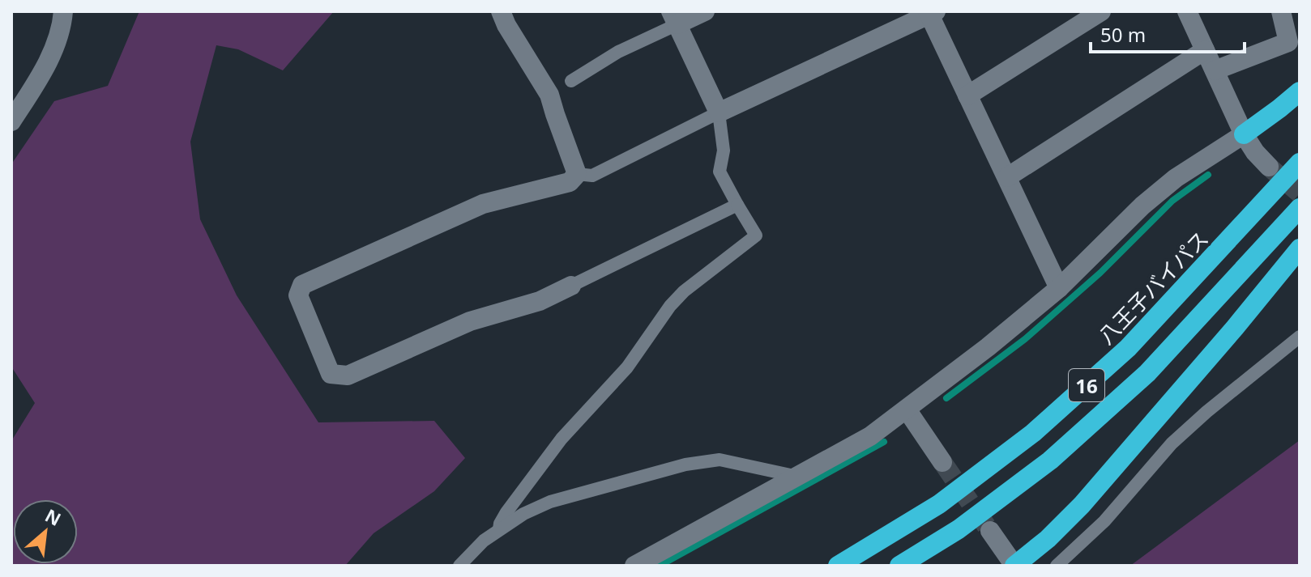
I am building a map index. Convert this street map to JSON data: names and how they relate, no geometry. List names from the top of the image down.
{
  "streets": {
    "highway": ["八王子バイパス", "16"]
  },
  "scale_bar": "50 m",
  "north": "top right"
}
